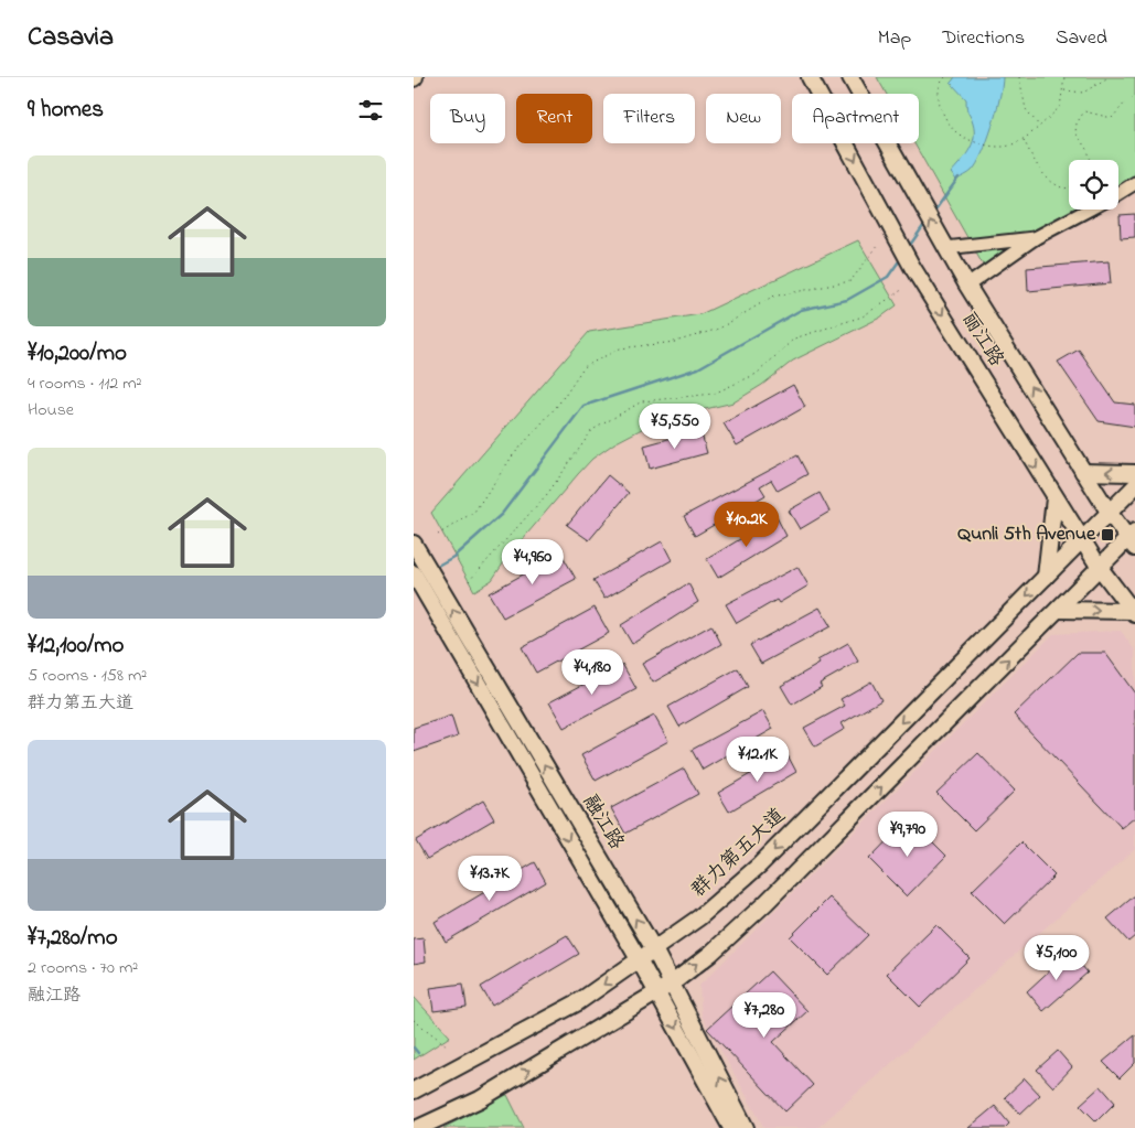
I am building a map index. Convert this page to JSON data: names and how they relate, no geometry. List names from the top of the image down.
{
  "streets": {
    "main road": ["丽江路", "融江路", "群力第五大道"]
  },
  "crossings": [
    ["丽江路", "群力第五大道"],
    ["融江路", "群力第五大道"]
  ],
  "places": {
    "transit": ["Qunli 5th Avenue"]
  },
  "page": {
    "header": "Casavia",
    "nav": ["Map", "Directions", "Saved"],
    "heading": "9 homes",
    "chip": [
      "Buy",
      "Rent",
      "Filters",
      "New",
      "Apartment"
    ],
    "list": [
      {
        "name": "¥10,200/mo",
        "note": "4 rooms · 112 m² · House"
      },
      {
        "name": "¥12,100/mo",
        "note": "5 rooms · 158 m² · 群力第五大道"
      },
      {
        "name": "¥7,280/mo",
        "note": "2 rooms · 70 m² · 融江路"
      }
    ],
    "price": [
      "¥5,550",
      "¥10.2K",
      "¥4,960",
      "¥4,180",
      "¥12.1K",
      "¥9,790",
      "¥13.7K",
      "¥5,100",
      "¥7,280"
    ]
  }
}
